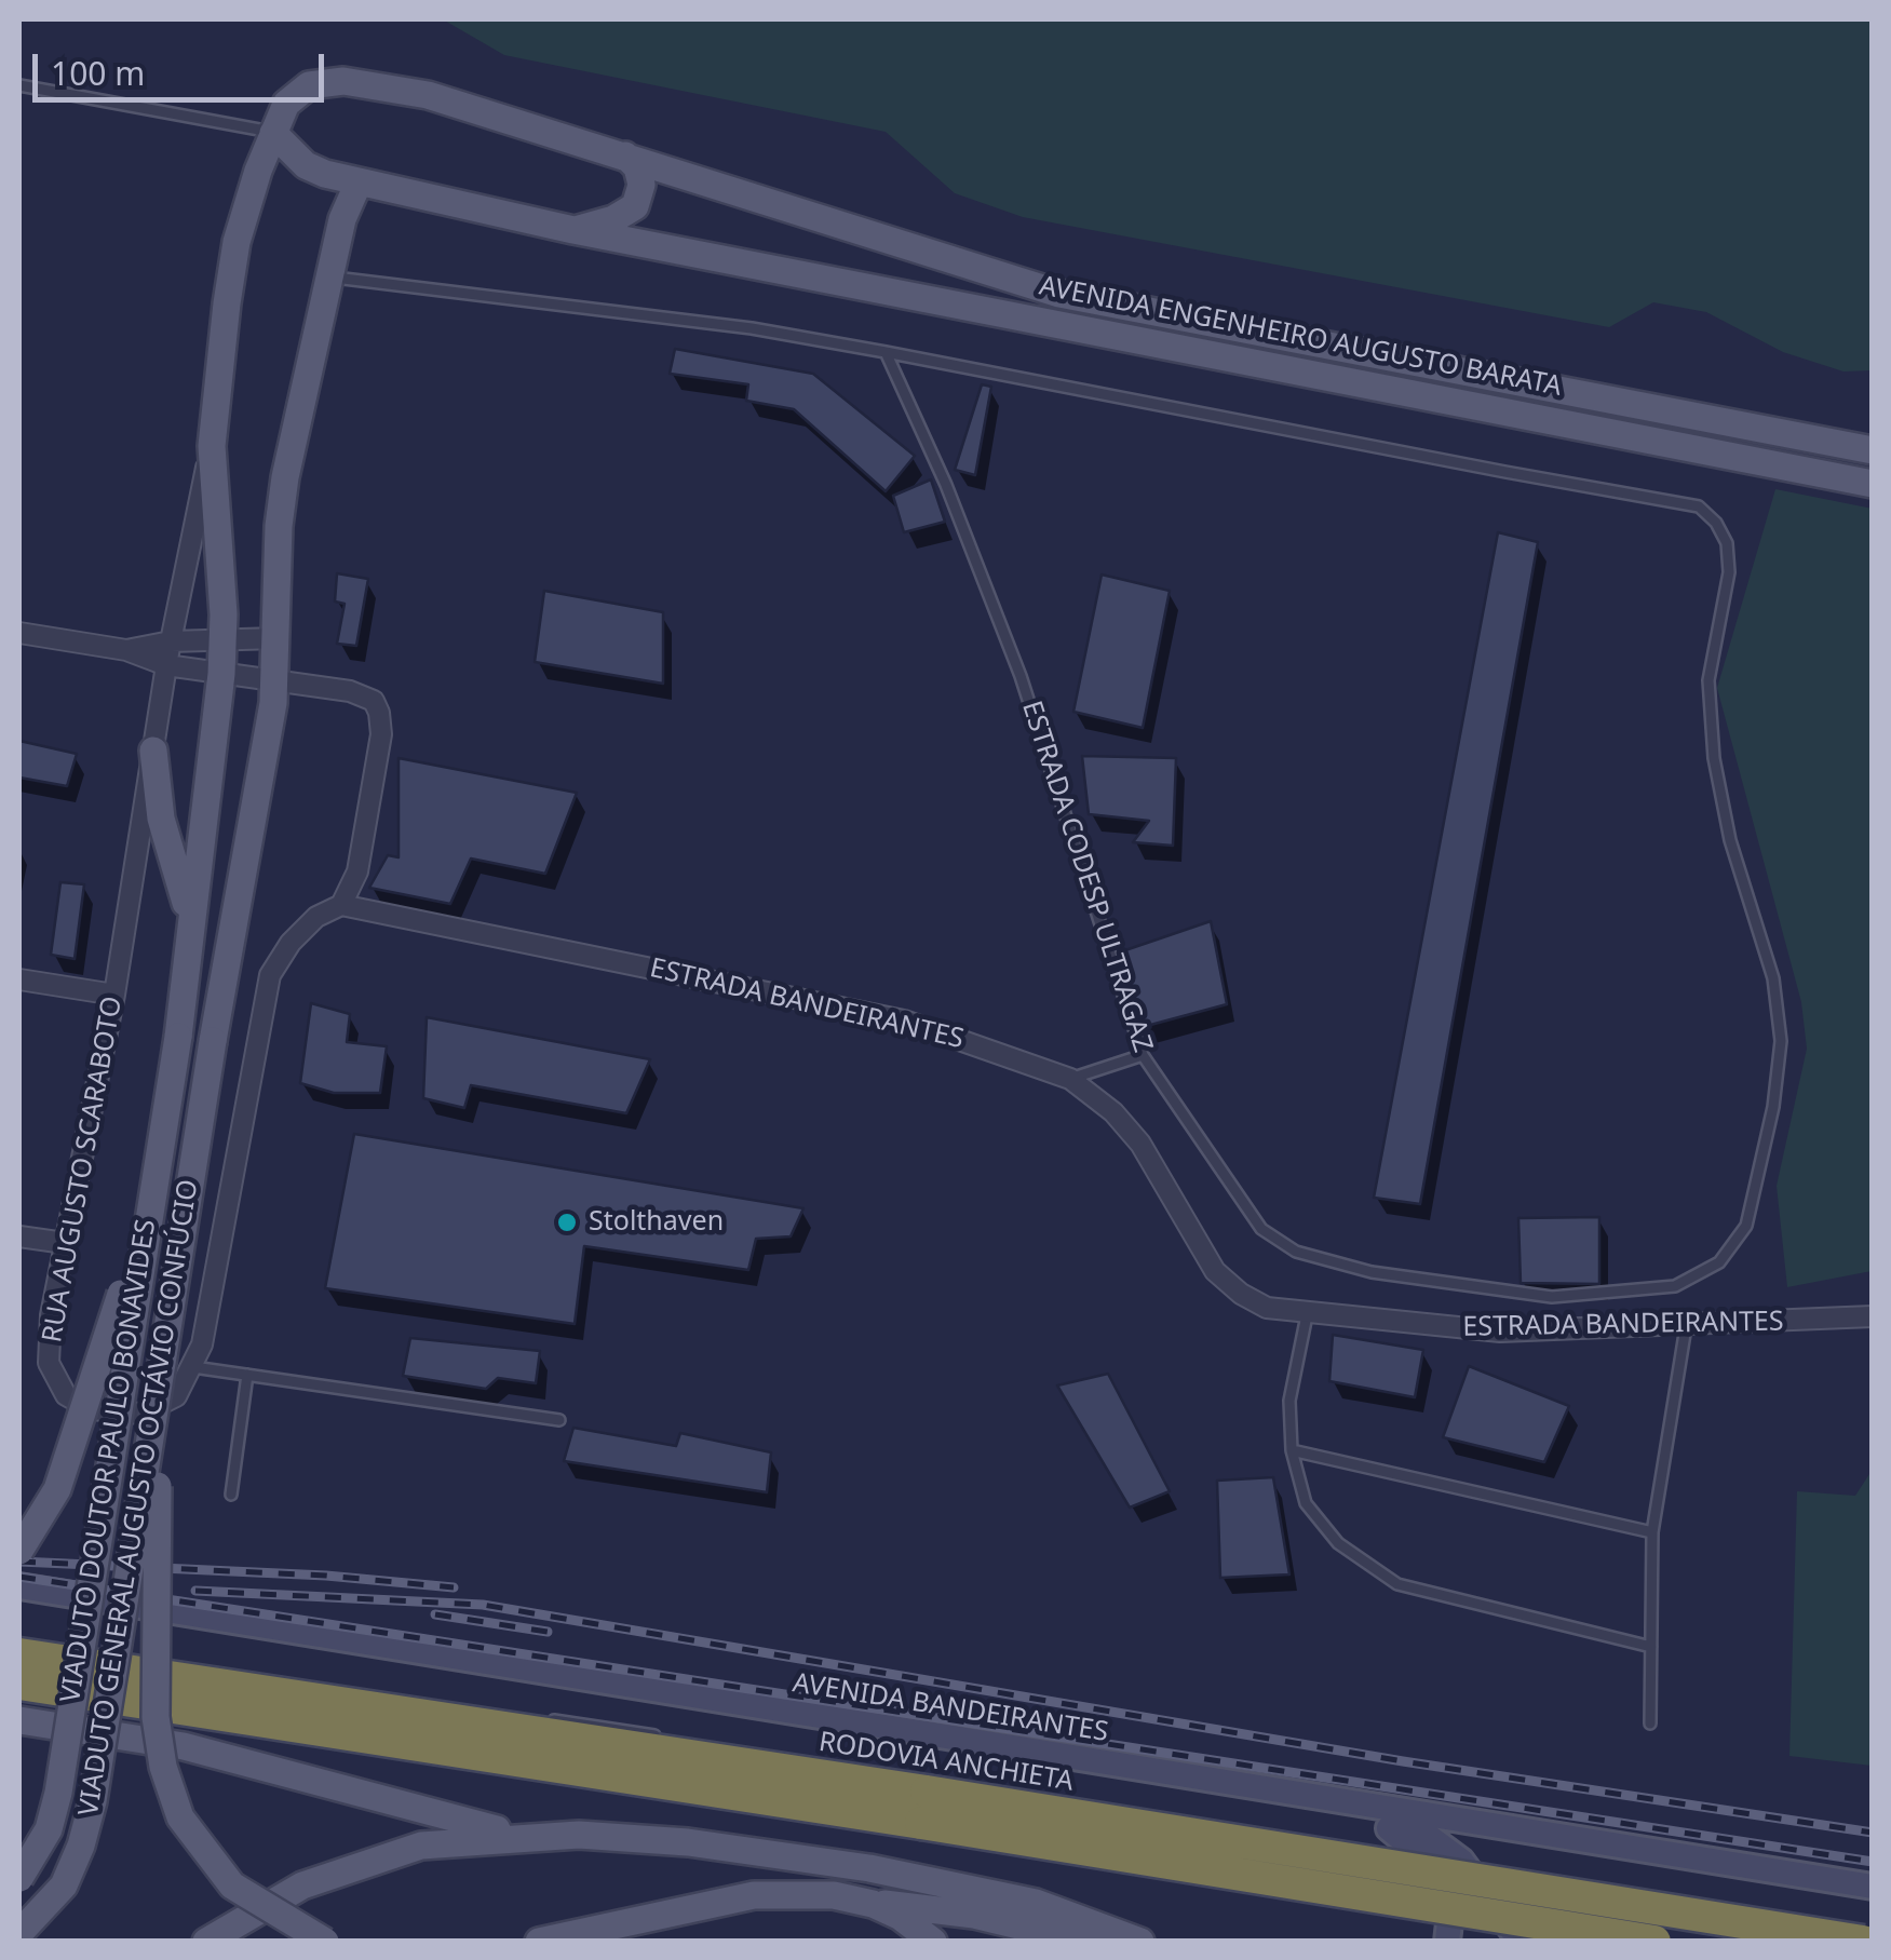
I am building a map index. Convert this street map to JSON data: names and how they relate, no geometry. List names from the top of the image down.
{
  "streets": {
    "highway": ["RODOVIA ANCHIETA"],
    "main road": [
      "AVENIDA ENGENHEIRO AUGUSTO BARATA",
      "RUA AUGUSTO SCARABOTO",
      "VIADUTO DOUTOR PAULO BONAVIDES",
      "VIADUTO GENERAL AUGUSTO OCTÁVIO CONFÚCIO",
      "AVENIDA BANDEIRANTES"
    ],
    "street": ["ESTRADA BANDEIRANTES"],
    "lane": ["ESTRADA CODESP ULTRAGAZ"]
  },
  "crossings": [
    ["AVENIDA ENGENHEIRO AUGUSTO BARATA", "RUA AUGUSTO SCARABOTO"],
    ["RUA AUGUSTO SCARABOTO", "VIADUTO DOUTOR PAULO BONAVIDES"]
  ],
  "places": ["Stolthaven"],
  "scale_bar": "100 m"
}
